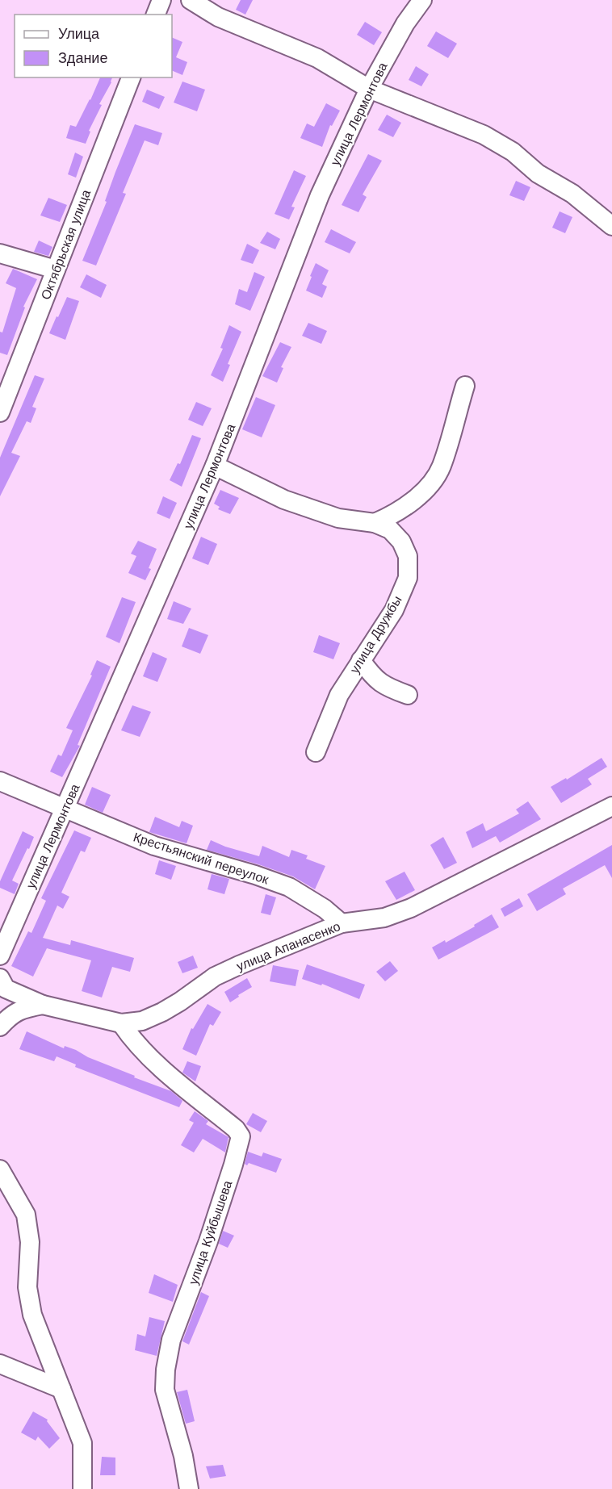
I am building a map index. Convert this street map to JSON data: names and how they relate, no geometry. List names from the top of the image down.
{
  "streets": {
    "street": [
      "улица Лермонтова",
      "Октябрьская улица",
      "улица Дружбы",
      "Крестьянский переулок",
      "улица Апанасенко",
      "улица Куйбышева"
    ]
  },
  "crossings": [
    ["улица Лермонтова", "улица Дружбы"],
    ["улица Лермонтова", "Крестьянский переулок"],
    ["Крестьянский переулок", "улица Апанасенко"],
    ["улица Апанасенко", "улица Куйбышева"]
  ],
  "legend": ["Улица", "Здание"]
}
